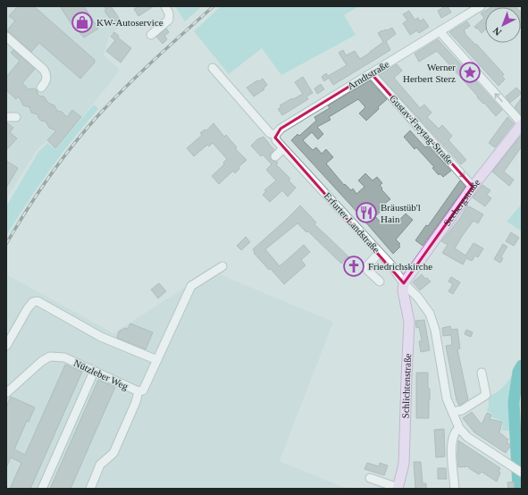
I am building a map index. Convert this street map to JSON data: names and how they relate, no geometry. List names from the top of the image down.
{
  "streets": {
    "main road": ["Seebergstraße", "Schlichtenstraße"],
    "street": [
      "Arndtstraße",
      "Gustav-Freytag-Straße",
      "Erfurter Landstraße",
      "Nützleber Weg"
    ]
  },
  "crossings": [
    ["Arndtstraße", "Gustav-Freytag-Straße"],
    ["Arndtstraße", "Erfurter Landstraße"],
    ["Gustav-Freytag-Straße", "Seebergstraße"],
    ["Seebergstraße", "Erfurter Landstraße"],
    ["Seebergstraße", "Schlichtenstraße"],
    ["Erfurter Landstraße", "Schlichtenstraße"]
  ],
  "one_way": ["Gustav-Freytag-Straße"],
  "places": {
    "shop": ["KW-Autoservice"],
    "place": ["Werner Herbert Sterz"],
    "restaurant": ["Bräustüb'l Hain"],
    "church": ["Friedrichskirche"]
  },
  "north": "bottom left"
}
